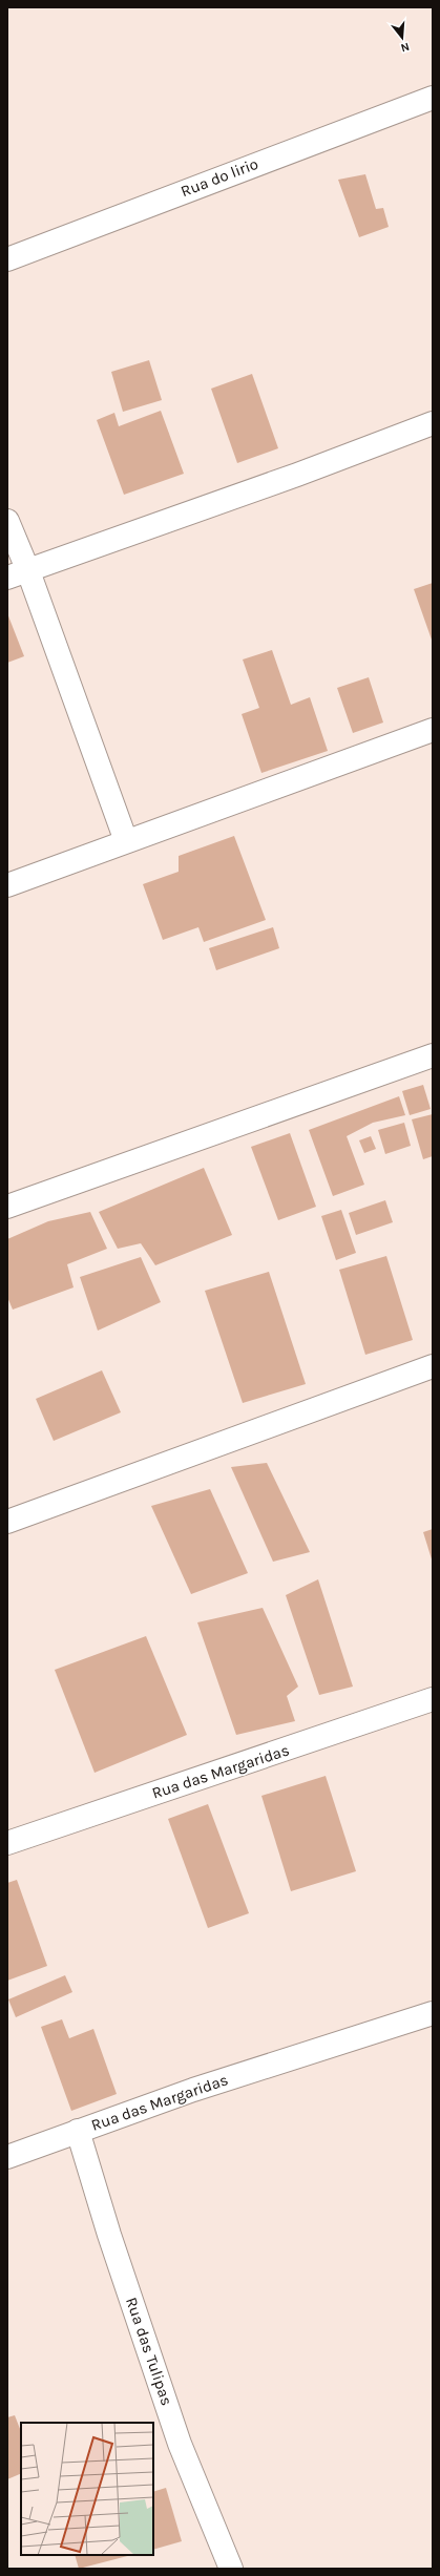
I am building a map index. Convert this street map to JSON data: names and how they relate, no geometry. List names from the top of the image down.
{
  "streets": {
    "street": ["Rua do lirio", "Rua das Margaridas", "Rua das Tulipas"]
  },
  "crossings": [
    ["Rua das Margaridas", "Rua das Tulipas"]
  ],
  "north": "bottom"
}
